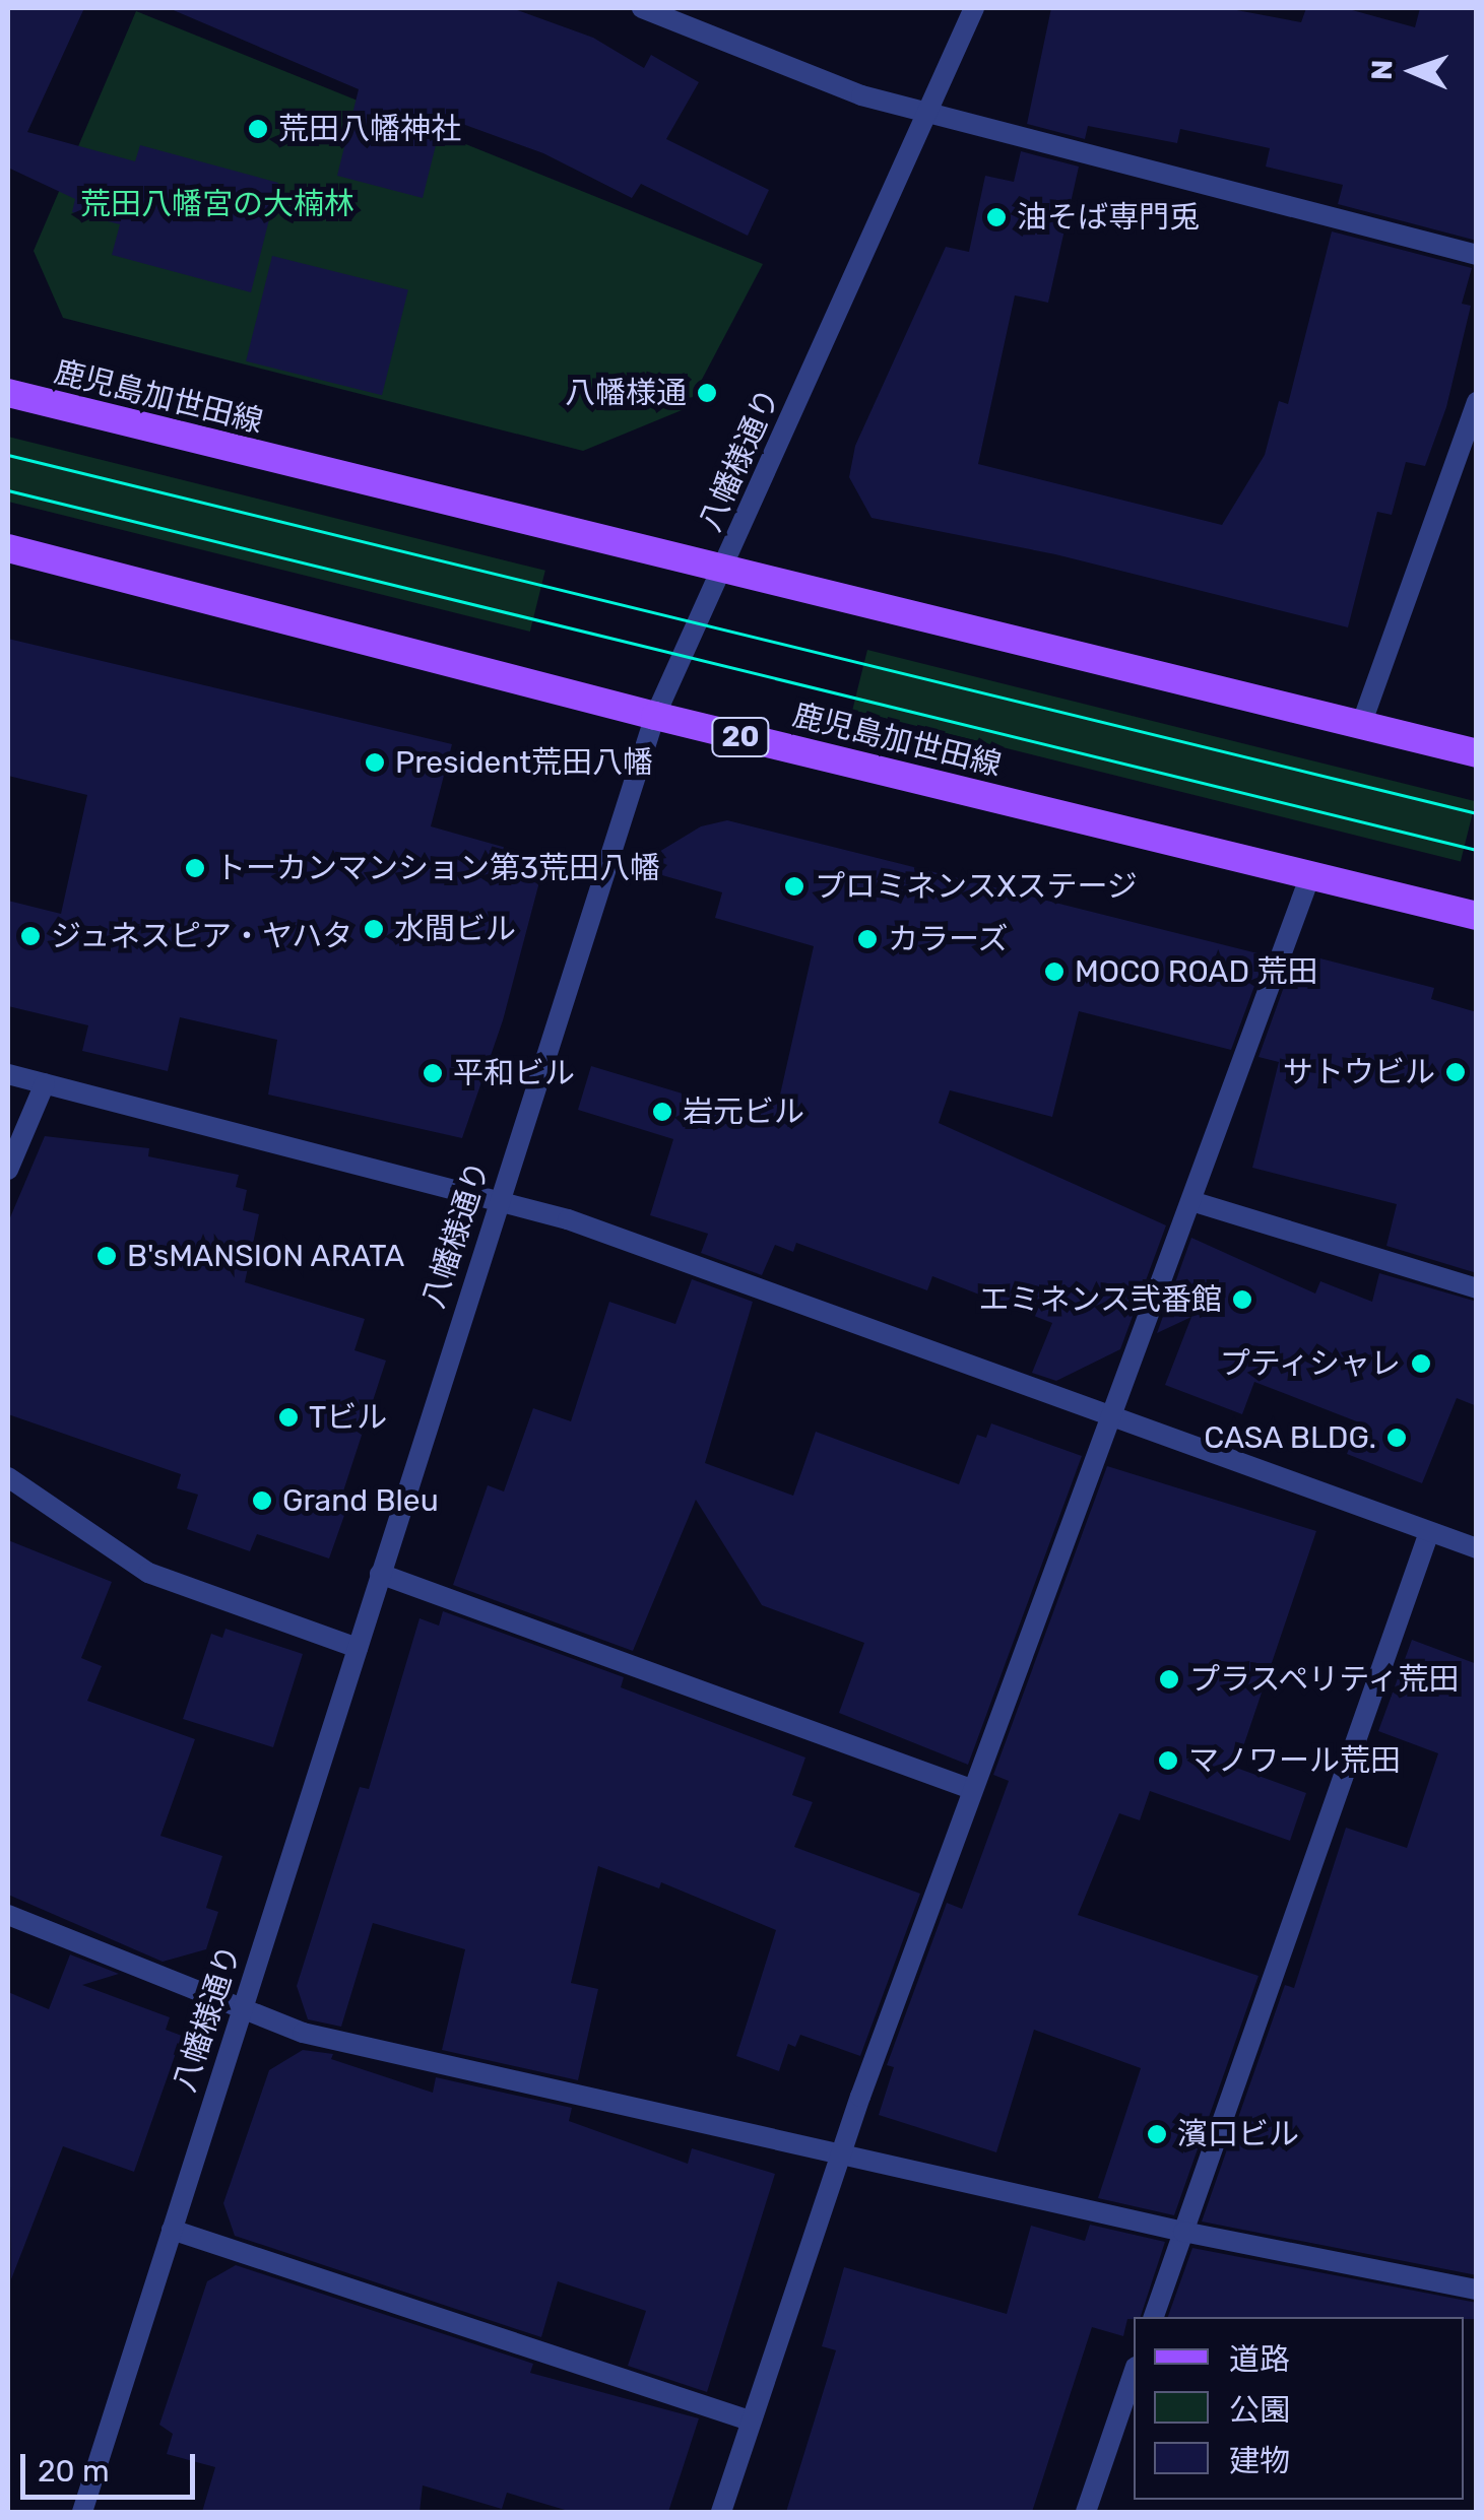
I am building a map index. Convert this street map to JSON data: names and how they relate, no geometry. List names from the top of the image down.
{
  "streets": {
    "main road": ["鹿児島加世田線", "20"],
    "street": ["八幡様通り"]
  },
  "crossings": [
    ["鹿児島加世田線", "八幡様通り"]
  ],
  "parks": ["荒田八幡宮の大楠林"],
  "places": [
    "荒田八幡神社",
    "油そば専門兎",
    "八幡様通",
    "President荒田八幡",
    "トーカンマンション第3荒田八幡",
    "プロミネンスXステージ",
    "水間ビル",
    "ジュネスピア・ヤハタ",
    "カラーズ",
    "MOCO ROAD 荒田",
    "サトウビル",
    "平和ビル",
    "岩元ビル",
    "B'sMANSION ARATA",
    "エミネンス弐番館",
    "プティシャレ",
    "Tビル",
    "CASA BLDG.",
    "Grand Bleu",
    "プラスペリティ荒田",
    "マノワール荒田",
    "濱口ビル"
  ],
  "legend": ["道路", "公園", "建物"],
  "scale_bar": "20 m",
  "north": "left"
}
